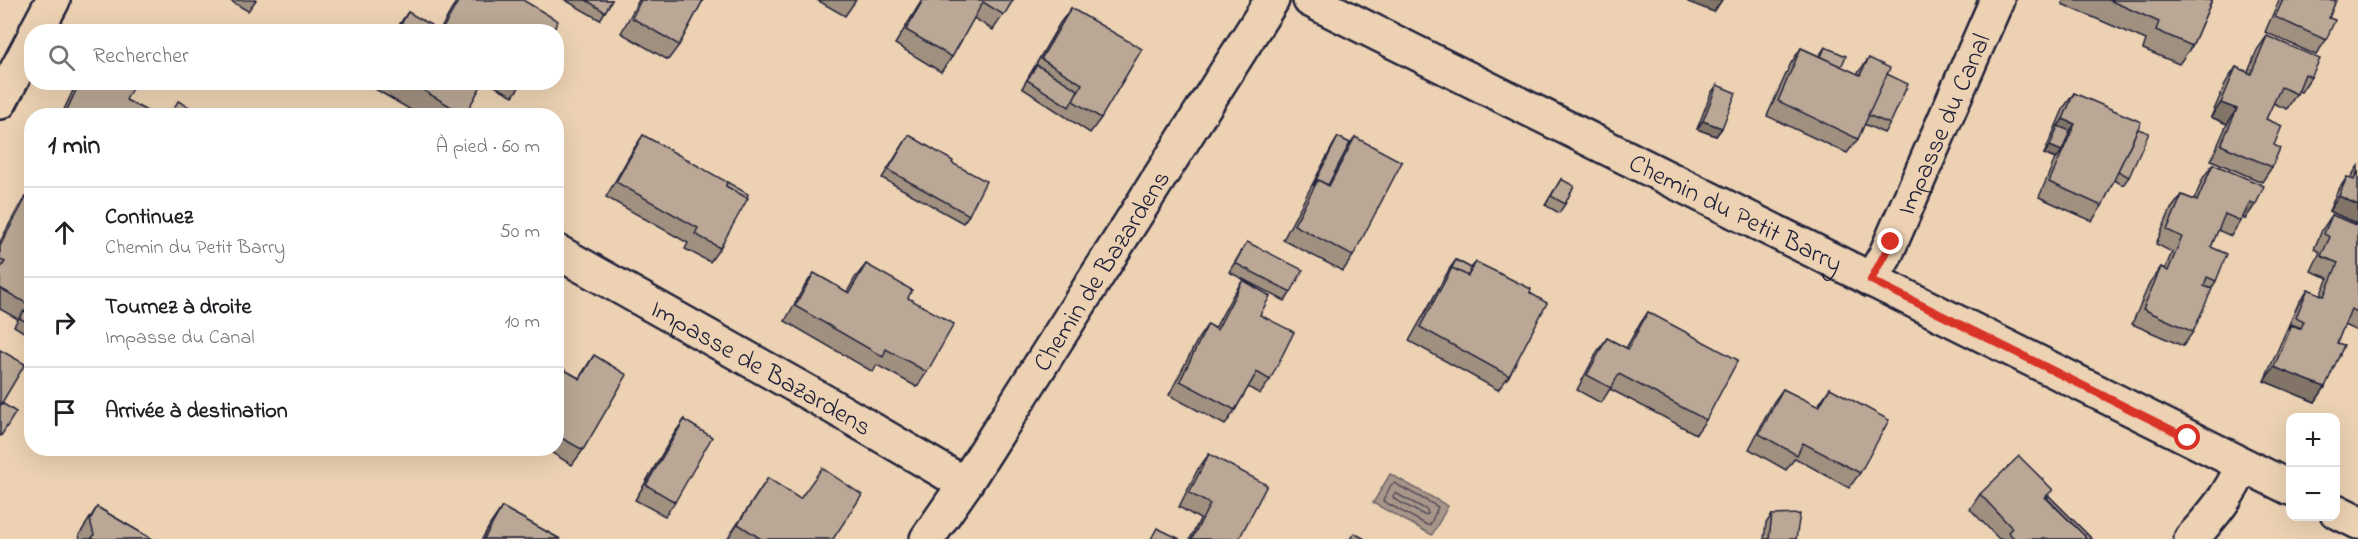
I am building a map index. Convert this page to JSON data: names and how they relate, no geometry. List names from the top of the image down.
{
  "streets": {
    "street": [
      "Impasse du Canal",
      "Chemin du Petit Barry",
      "Chemin de Bazardens",
      "Impasse de Bazardens"
    ]
  },
  "crossings": [
    ["Impasse du Canal", "Chemin du Petit Barry"],
    ["Chemin de Bazardens", "Impasse de Bazardens"]
  ],
  "page": {
    "search": "Rechercher",
    "heading": ["1 min", "À pied · 60 m"],
    "list": [
      ["Continuez", "Chemin du Petit Barry", "50 m"],
      ["Tournez à droite", "Impasse du Canal", "10 m"],
      "Arrivée à destination"
    ],
    "map_buttons": ["+", "−"]
  }
}
